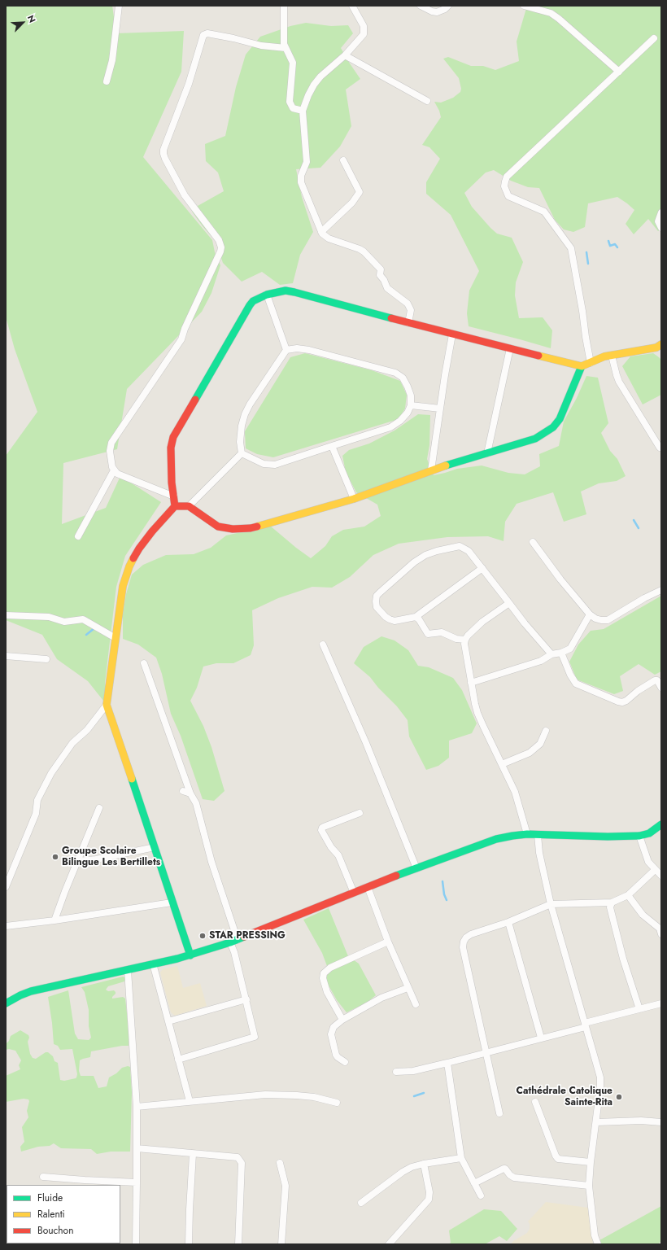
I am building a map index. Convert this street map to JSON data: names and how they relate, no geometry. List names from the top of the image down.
{
  "places": ["Groupe Scolaire Bilingue Les Bertillets", "STAR PRESSING", "Cathédrale Catolique Sainte-Rita"],
  "legend": ["Fluide", "Ralenti", "Bouchon"],
  "north": "top right"
}
